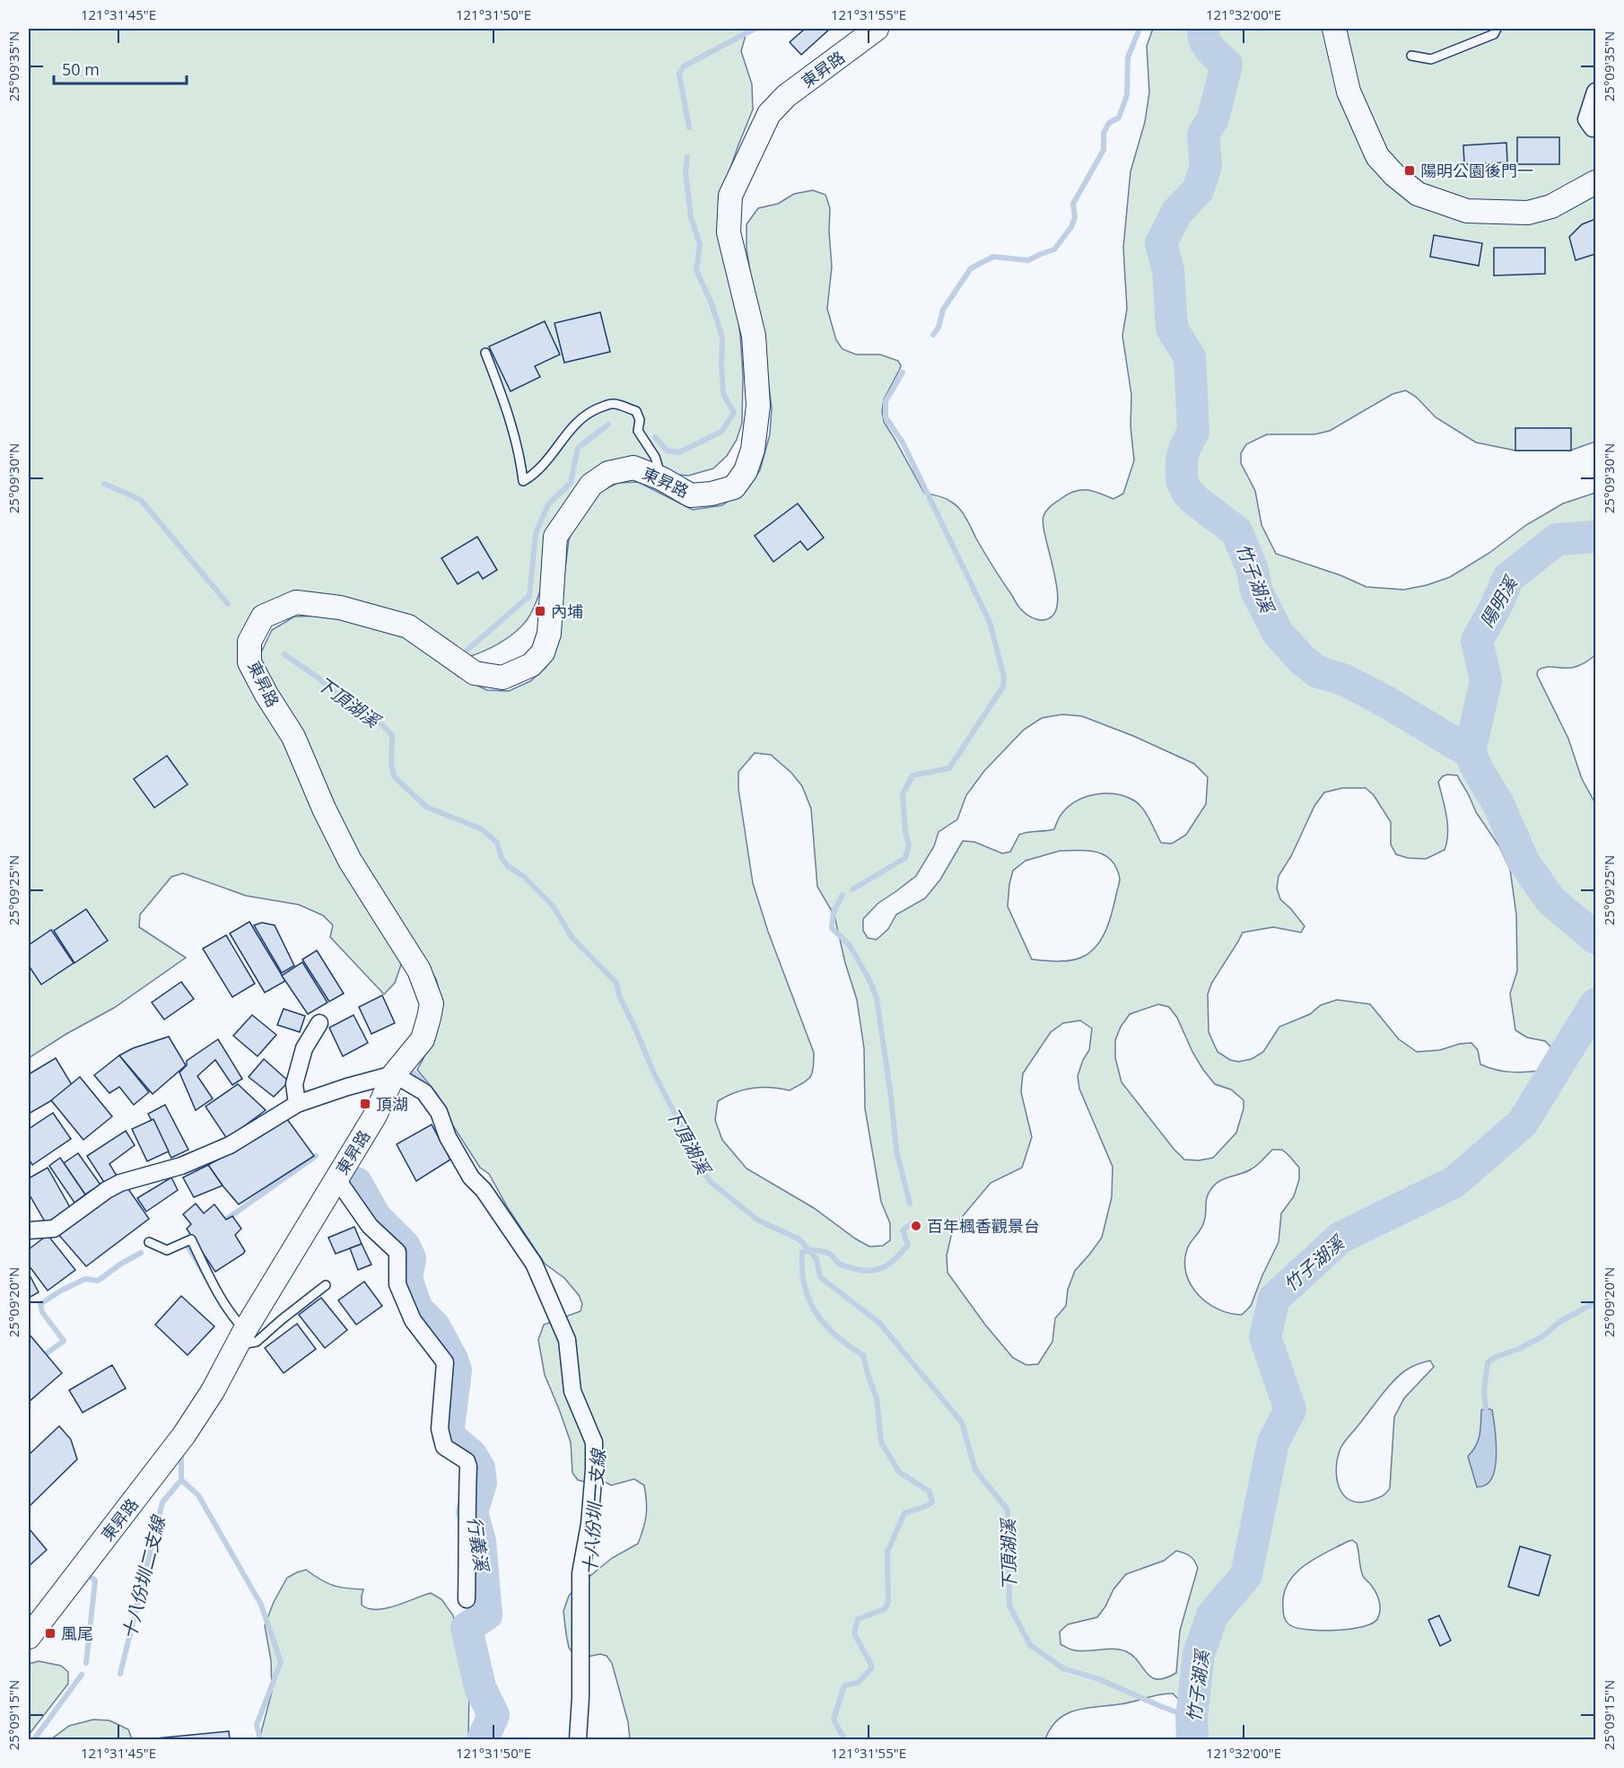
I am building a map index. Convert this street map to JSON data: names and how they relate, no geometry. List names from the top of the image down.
{
  "streets": {
    "street": ["東昇路"]
  },
  "water": [
    "竹子湖溪",
    "陽明溪",
    "下頂湖溪",
    "十八份圳一支線",
    "行義溪",
    "十八份圳二支線"
  ],
  "places": {
    "transit": [
      "陽明公園後門一",
      "內埔",
      "頂湖",
      "風尾"
    ],
    "other": ["百年楓香觀景台"]
  },
  "scale_bar": "50 m",
  "coordinates": [
    "121°31'45\"E",
    "121°31'50\"E",
    "121°31'55\"E",
    "121°32'00\"E",
    "25°09'35\"N",
    "25°09'30\"N",
    "25°09'25\"N",
    "25°09'20\"N",
    "25°09'15\"N"
  ]
}
